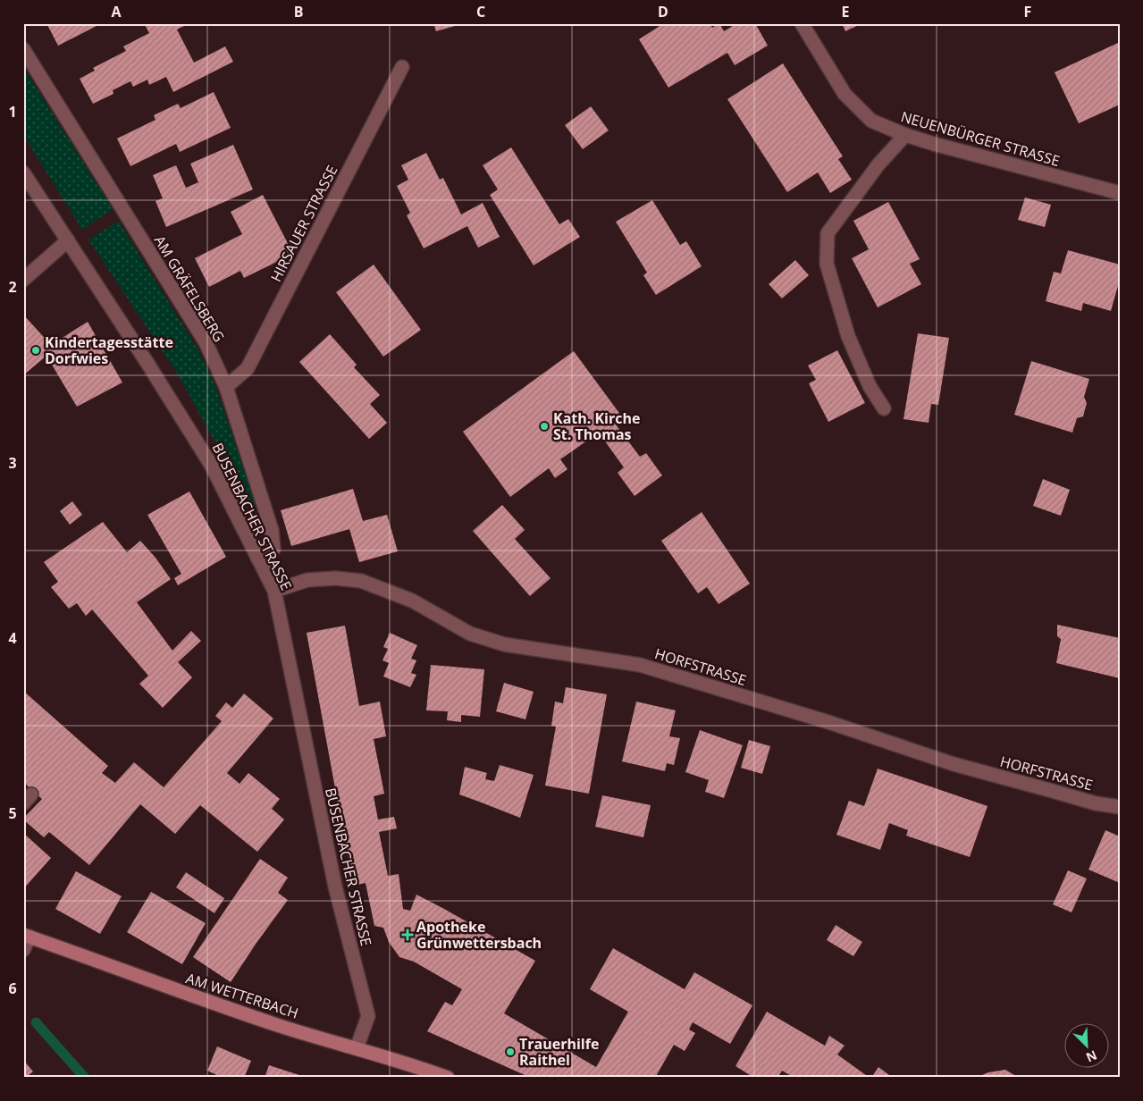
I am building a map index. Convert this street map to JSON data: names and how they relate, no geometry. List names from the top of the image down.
{
  "streets": {
    "main road": ["AM WETTERBACH"],
    "street": [
      "NEUENBÜRGER STRASSE",
      "HIRSAUER STRASSE",
      "AM GRÄFELSBERG",
      "BUSENBACHER STRASSE",
      "HORFSTRASSE"
    ]
  },
  "crossings": [
    ["HIRSAUER STRASSE", "AM GRÄFELSBERG"],
    ["AM GRÄFELSBERG", "BUSENBACHER STRASSE"],
    ["BUSENBACHER STRASSE", "HORFSTRASSE"],
    ["BUSENBACHER STRASSE", "AM WETTERBACH"]
  ],
  "places": {
    "other": ["Kindertagesstätte Dorfwies", "Kath. Kirche St. Thomas", "Trauerhilfe Raithel"],
    "health": ["Apotheke Grünwettersbach"]
  },
  "north": "bottom right",
  "grid": {
    "columns": [
      "A",
      "B",
      "C",
      "D",
      "E",
      "F"
    ],
    "rows": [
      "1",
      "2",
      "3",
      "4",
      "5",
      "6"
    ]
  }
}
